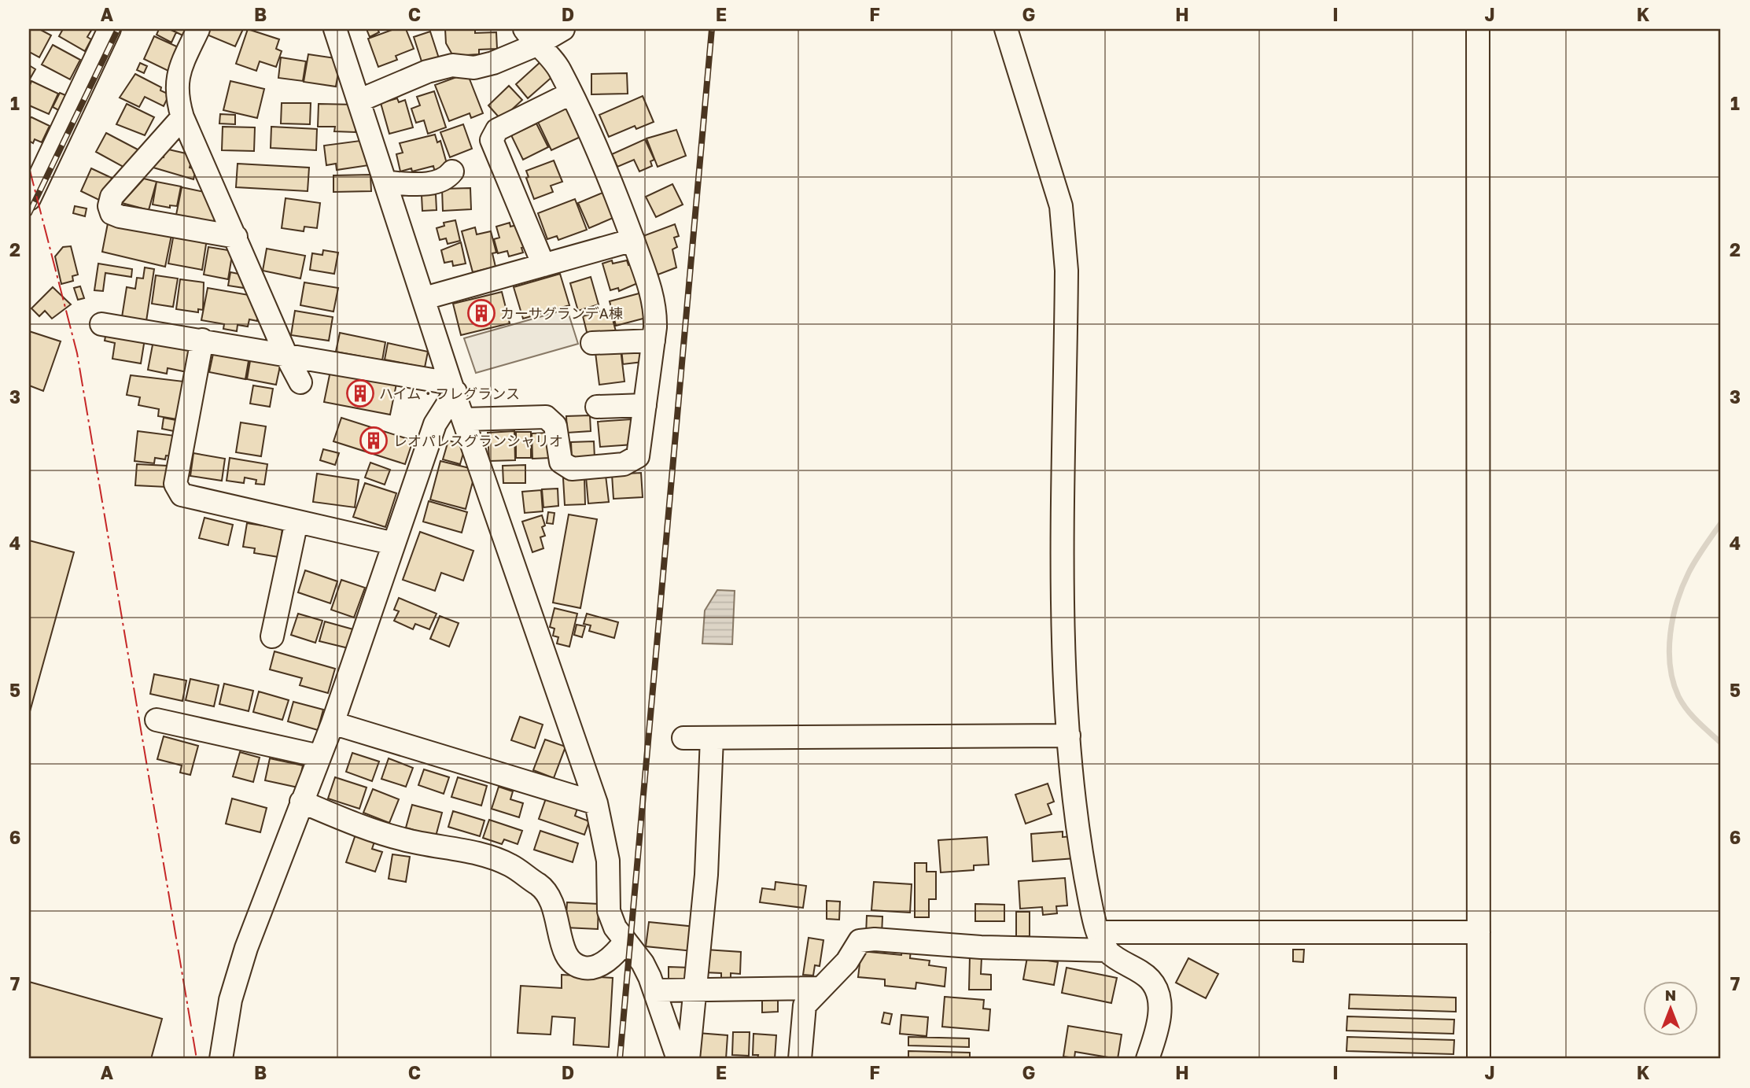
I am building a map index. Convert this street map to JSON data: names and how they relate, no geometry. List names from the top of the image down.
{
  "places": {
    "building": ["カーサグランデA棟", "ハイム・フレグランス", "レオパレスグランシャリオ"]
  },
  "north": "top",
  "grid": {
    "columns": [
      "A",
      "B",
      "C",
      "D",
      "E",
      "F",
      "G",
      "H",
      "I",
      "J",
      "K"
    ],
    "rows": [
      "1",
      "2",
      "3",
      "4",
      "5",
      "6",
      "7"
    ]
  }
}
